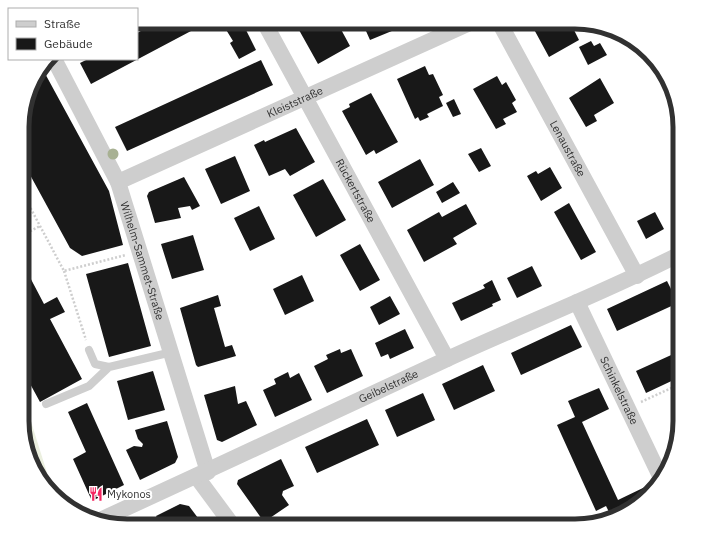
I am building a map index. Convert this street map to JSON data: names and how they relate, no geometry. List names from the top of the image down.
{
  "streets": {
    "street": [
      "Kleiststraße",
      "Lenaustraße",
      "Rückertstraße",
      "Wilhelm-Sammet-Straße",
      "Geibelstraße",
      "Schinkelstraße"
    ]
  },
  "crossings": [
    ["Kleiststraße", "Rückertstraße"],
    ["Kleiststraße", "Wilhelm-Sammet-Straße"],
    ["Lenaustraße", "Geibelstraße"],
    ["Rückertstraße", "Geibelstraße"],
    ["Wilhelm-Sammet-Straße", "Geibelstraße"],
    ["Geibelstraße", "Schinkelstraße"]
  ],
  "places": {
    "restaurant": ["Mykonos"]
  },
  "legend": ["Straße", "Gebäude"]
}
